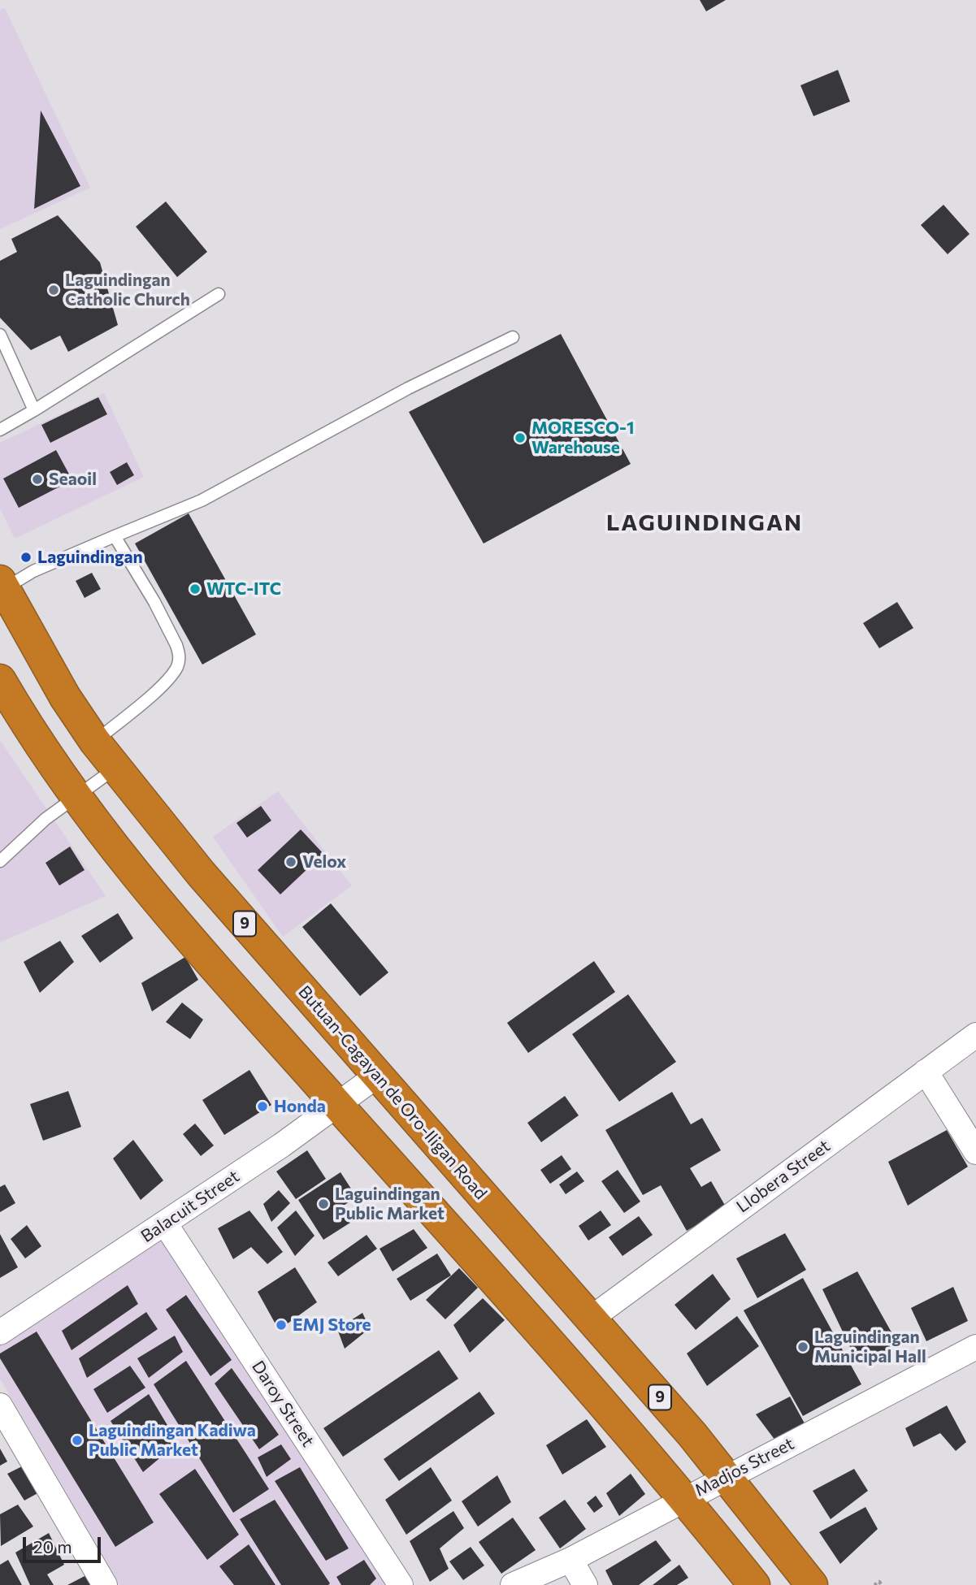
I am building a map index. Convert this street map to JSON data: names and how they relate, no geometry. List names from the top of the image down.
{
  "streets": {
    "highway": ["9", "Butuan-Cagayan de Oro-Iligan Road"],
    "street": [
      "Llobera Street",
      "Balacuit Street",
      "Daroy Street",
      "Madjos Street"
    ]
  },
  "crossings": [
    ["Butuan-Cagayan de Oro-Iligan Road", "Llobera Street"],
    ["Butuan-Cagayan de Oro-Iligan Road", "Balacuit Street"],
    ["Butuan-Cagayan de Oro-Iligan Road", "Madjos Street"],
    ["Balacuit Street", "Daroy Street"]
  ],
  "districts": ["LAGUINDINGAN"],
  "places": [
    "Laguindingan Catholic Church",
    "MORESCO-1 Warehouse",
    "Seaoil",
    "Laguindingan",
    "WTC-ITC",
    "Velox",
    "Honda",
    "Laguindingan Public Market",
    "EMJ Store",
    "Laguindingan Municipal Hall",
    "Laguindingan Kadiwa Public Market"
  ],
  "scale_bar": "20 m"
}
